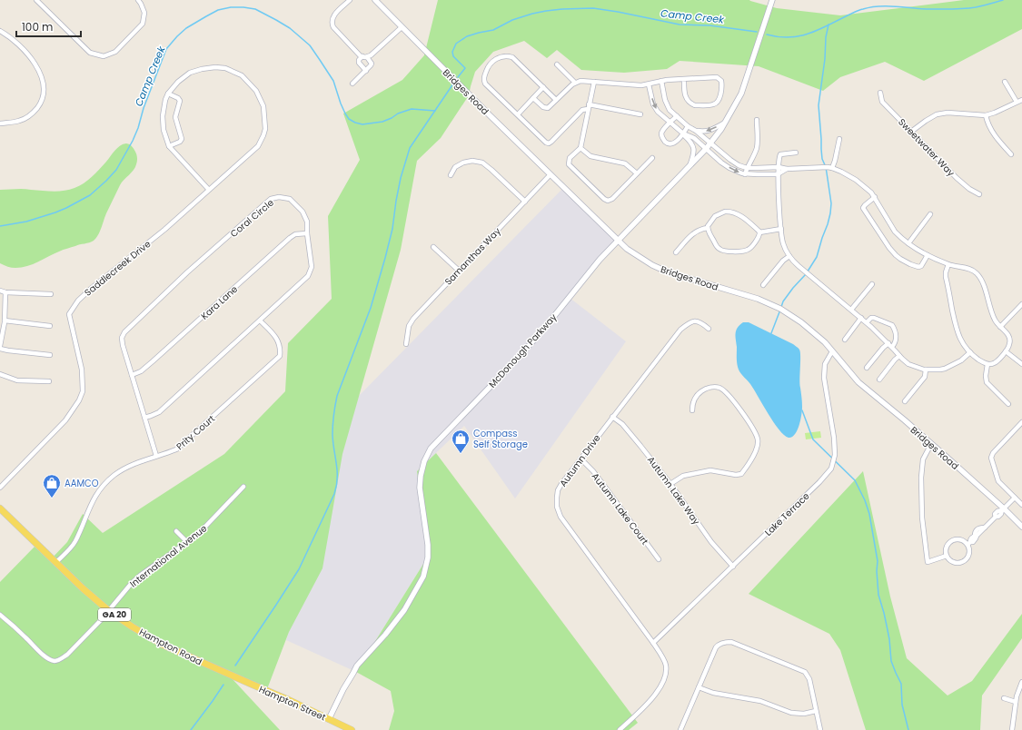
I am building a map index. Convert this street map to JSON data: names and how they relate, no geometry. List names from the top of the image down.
{
  "streets": {
    "main road": ["GA 20", "Hampton Road", "Hampton Street"],
    "street": [
      "Bridges Road",
      "Sweetwater Way",
      "Coral Circle",
      "Samanthas Way",
      "Saddlecreek Drive",
      "Kara Lane",
      "McDonough Parkway",
      "Prity Court",
      "Autumn Drive",
      "Autumn Lake Way",
      "Autumn Lake Court",
      "Lake Terrace",
      "International Avenue"
    ]
  },
  "crossings": [
    ["Bridges Road", "Samanthas Way"],
    ["Bridges Road", "McDonough Parkway"],
    ["Bridges Road", "Lake Terrace"],
    ["Coral Circle", "Kara Lane"],
    ["Coral Circle", "Prity Court"],
    ["McDonough Parkway", "Hampton Street"],
    ["Prity Court", "Hampton Road"],
    ["Autumn Drive", "Autumn Lake Way"],
    ["Autumn Drive", "Autumn Lake Court"],
    ["Autumn Drive", "Lake Terrace"],
    ["Autumn Lake Way", "Lake Terrace"],
    ["International Avenue", "Hampton Road"],
    ["Hampton Road", "Hampton Street"]
  ],
  "water": ["Camp Creek"],
  "places": {
    "shop": ["Compass Self Storage", "AAMCO"]
  },
  "scale_bar": "100 m"
}
